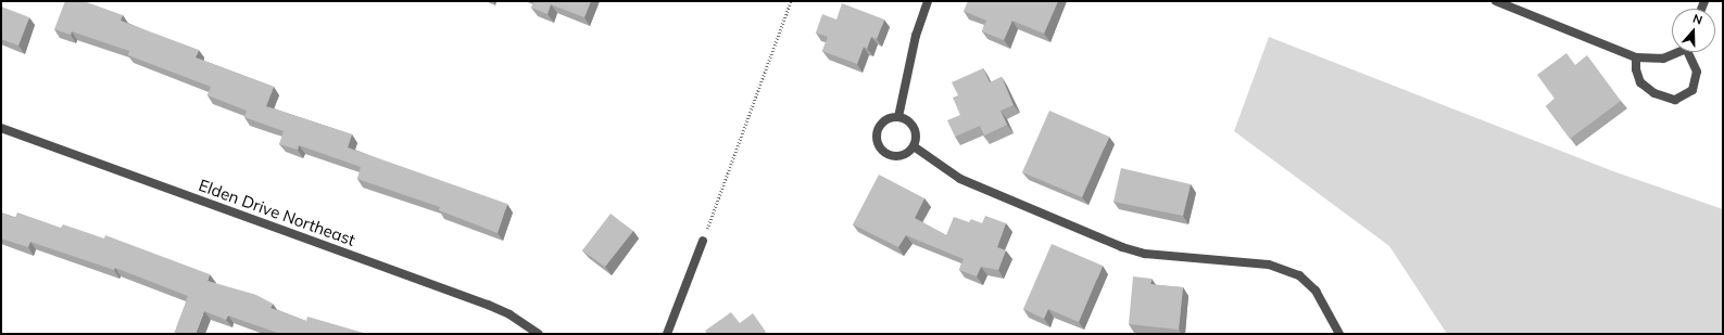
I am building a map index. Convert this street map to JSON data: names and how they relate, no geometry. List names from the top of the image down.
{
  "streets": {
    "street": ["Elden Drive Northeast"]
  },
  "north": "top"
}
